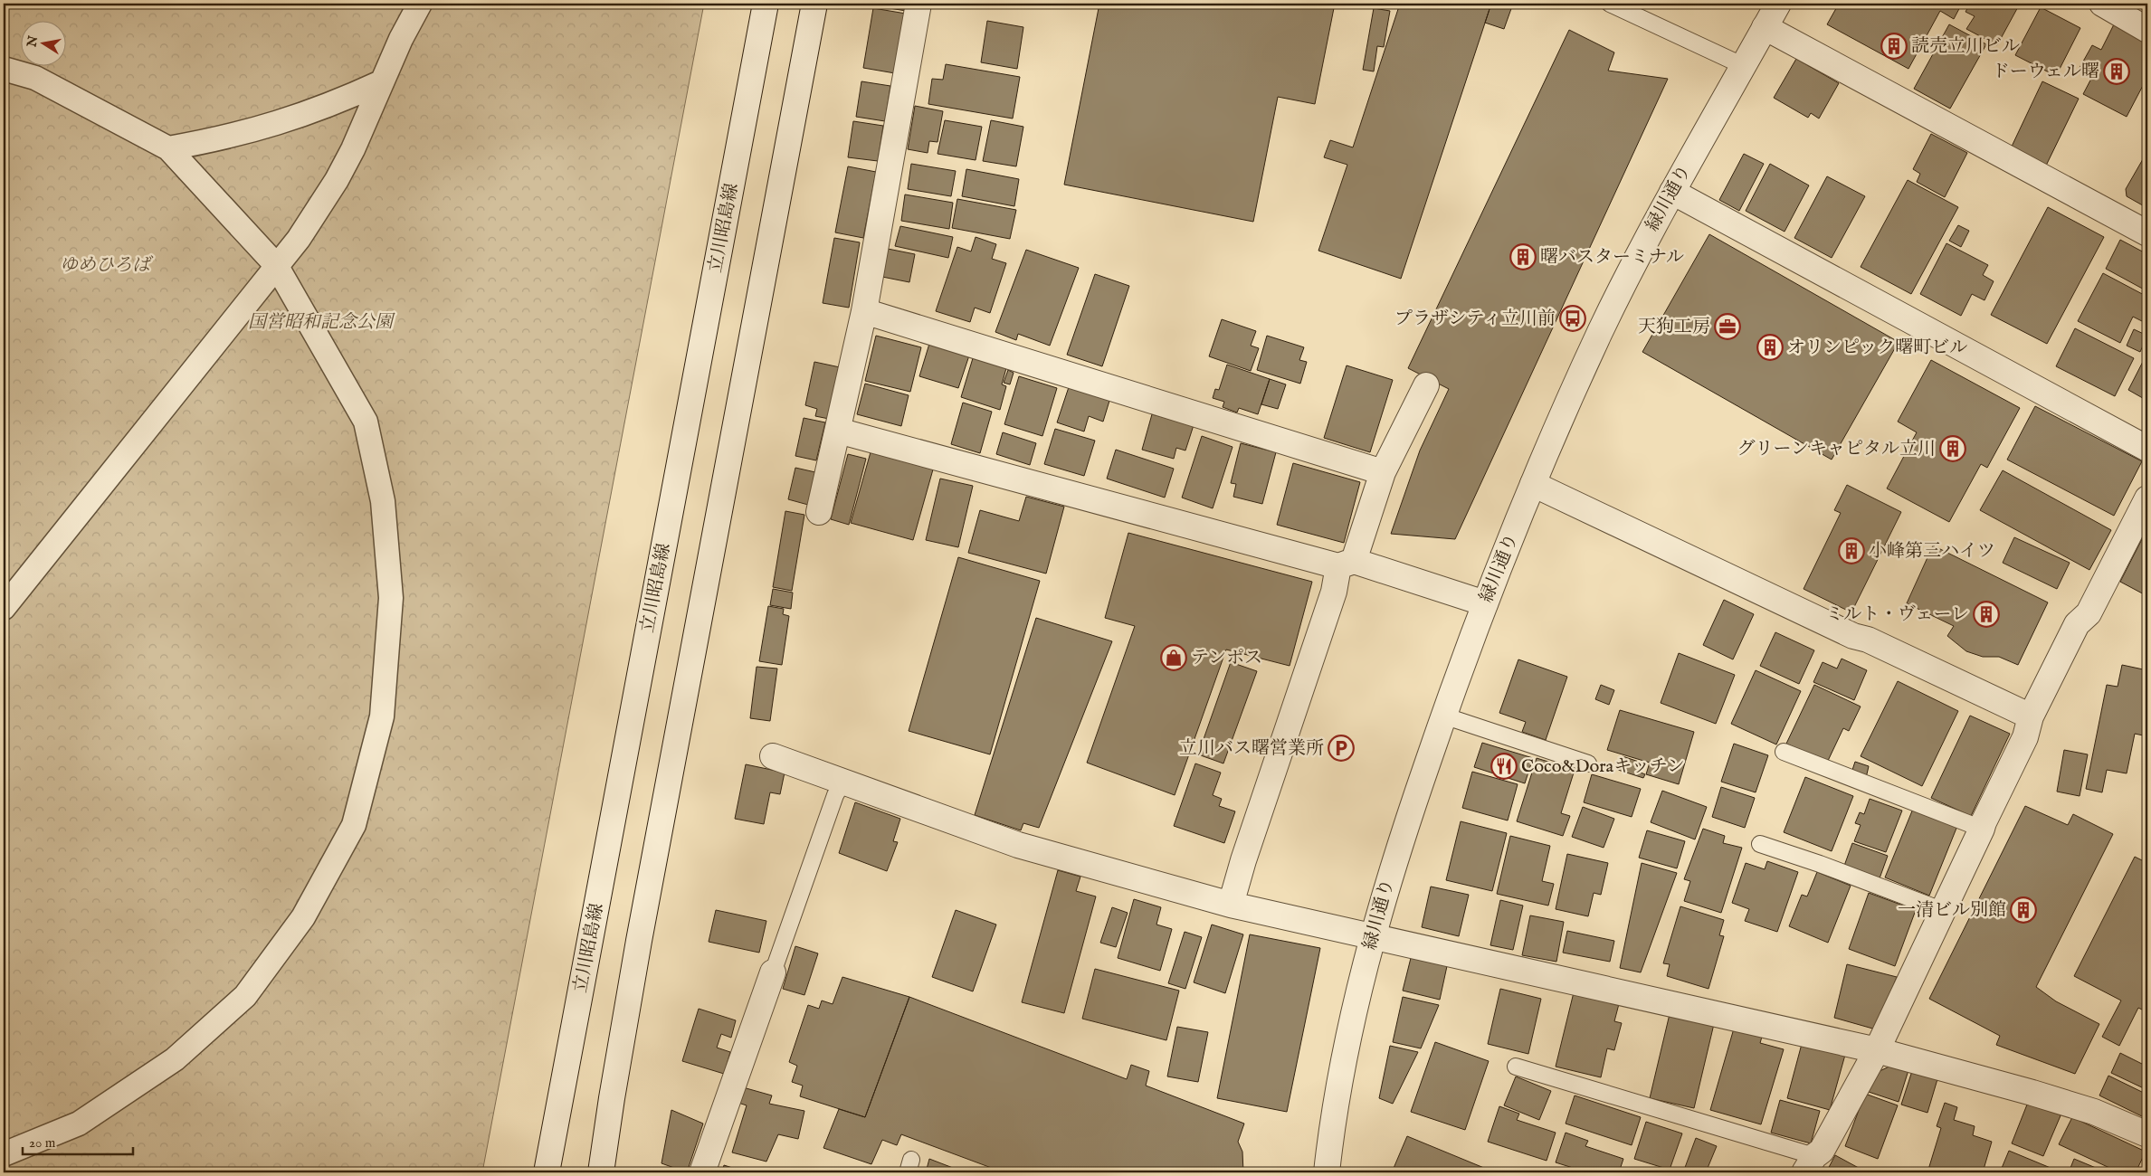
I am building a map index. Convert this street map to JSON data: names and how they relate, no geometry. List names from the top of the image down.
{
  "streets": {
    "street": ["緑川通り", "立川昭島線"]
  },
  "parks": ["ゆめひろば", "国営昭和記念公園"],
  "places": {
    "building": [
      "読売立川ビル",
      "ドーウェル曙",
      "曙バスターミナル",
      "オリンピック曙町ビル",
      "グリーンキャピタル立川",
      "小峰第三ハイツ",
      "ミルト・ヴェーレ",
      "一清ビル別館"
    ],
    "bus stop": ["プラザシティ立川前"],
    "office": ["天狗工房"],
    "shop": ["テンポス"],
    "parking": ["立川バス曙営業所"],
    "restaurant": ["Coco&Doraキッチン"]
  },
  "scale_bar": "20 m",
  "north": "left"
}
